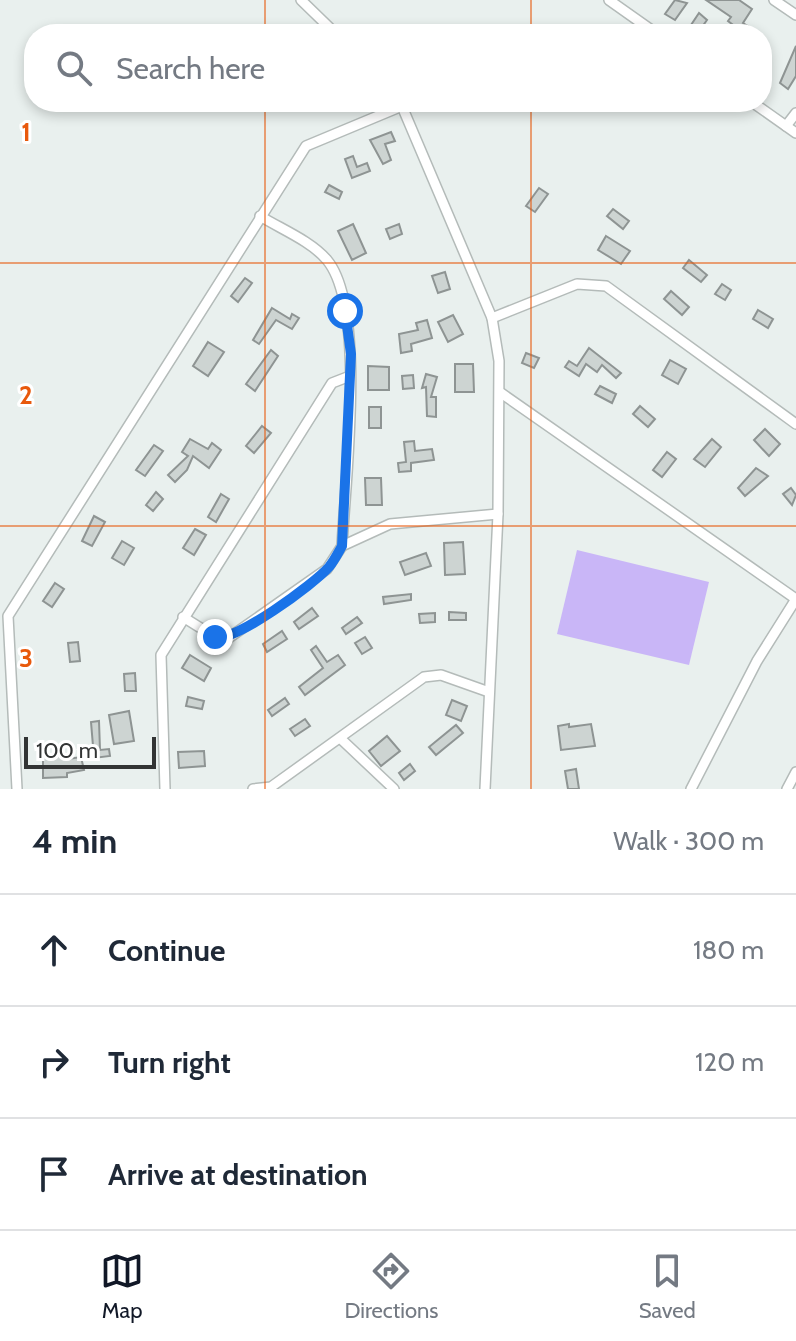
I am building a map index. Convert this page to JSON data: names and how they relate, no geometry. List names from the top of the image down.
{
  "scale_bar": "100 m",
  "page": {
    "search": "Search here",
    "scale": "100 m",
    "heading": ["4 min", "Walk · 300 m"],
    "list": [
      ["Continue", "180 m"],
      ["Turn right", "120 m"],
      "Arrive at destination"
    ],
    "nav": ["Map", "Directions", "Saved"]
  },
  "grid": {
    "rows": ["1", "2", "3"]
  }
}
